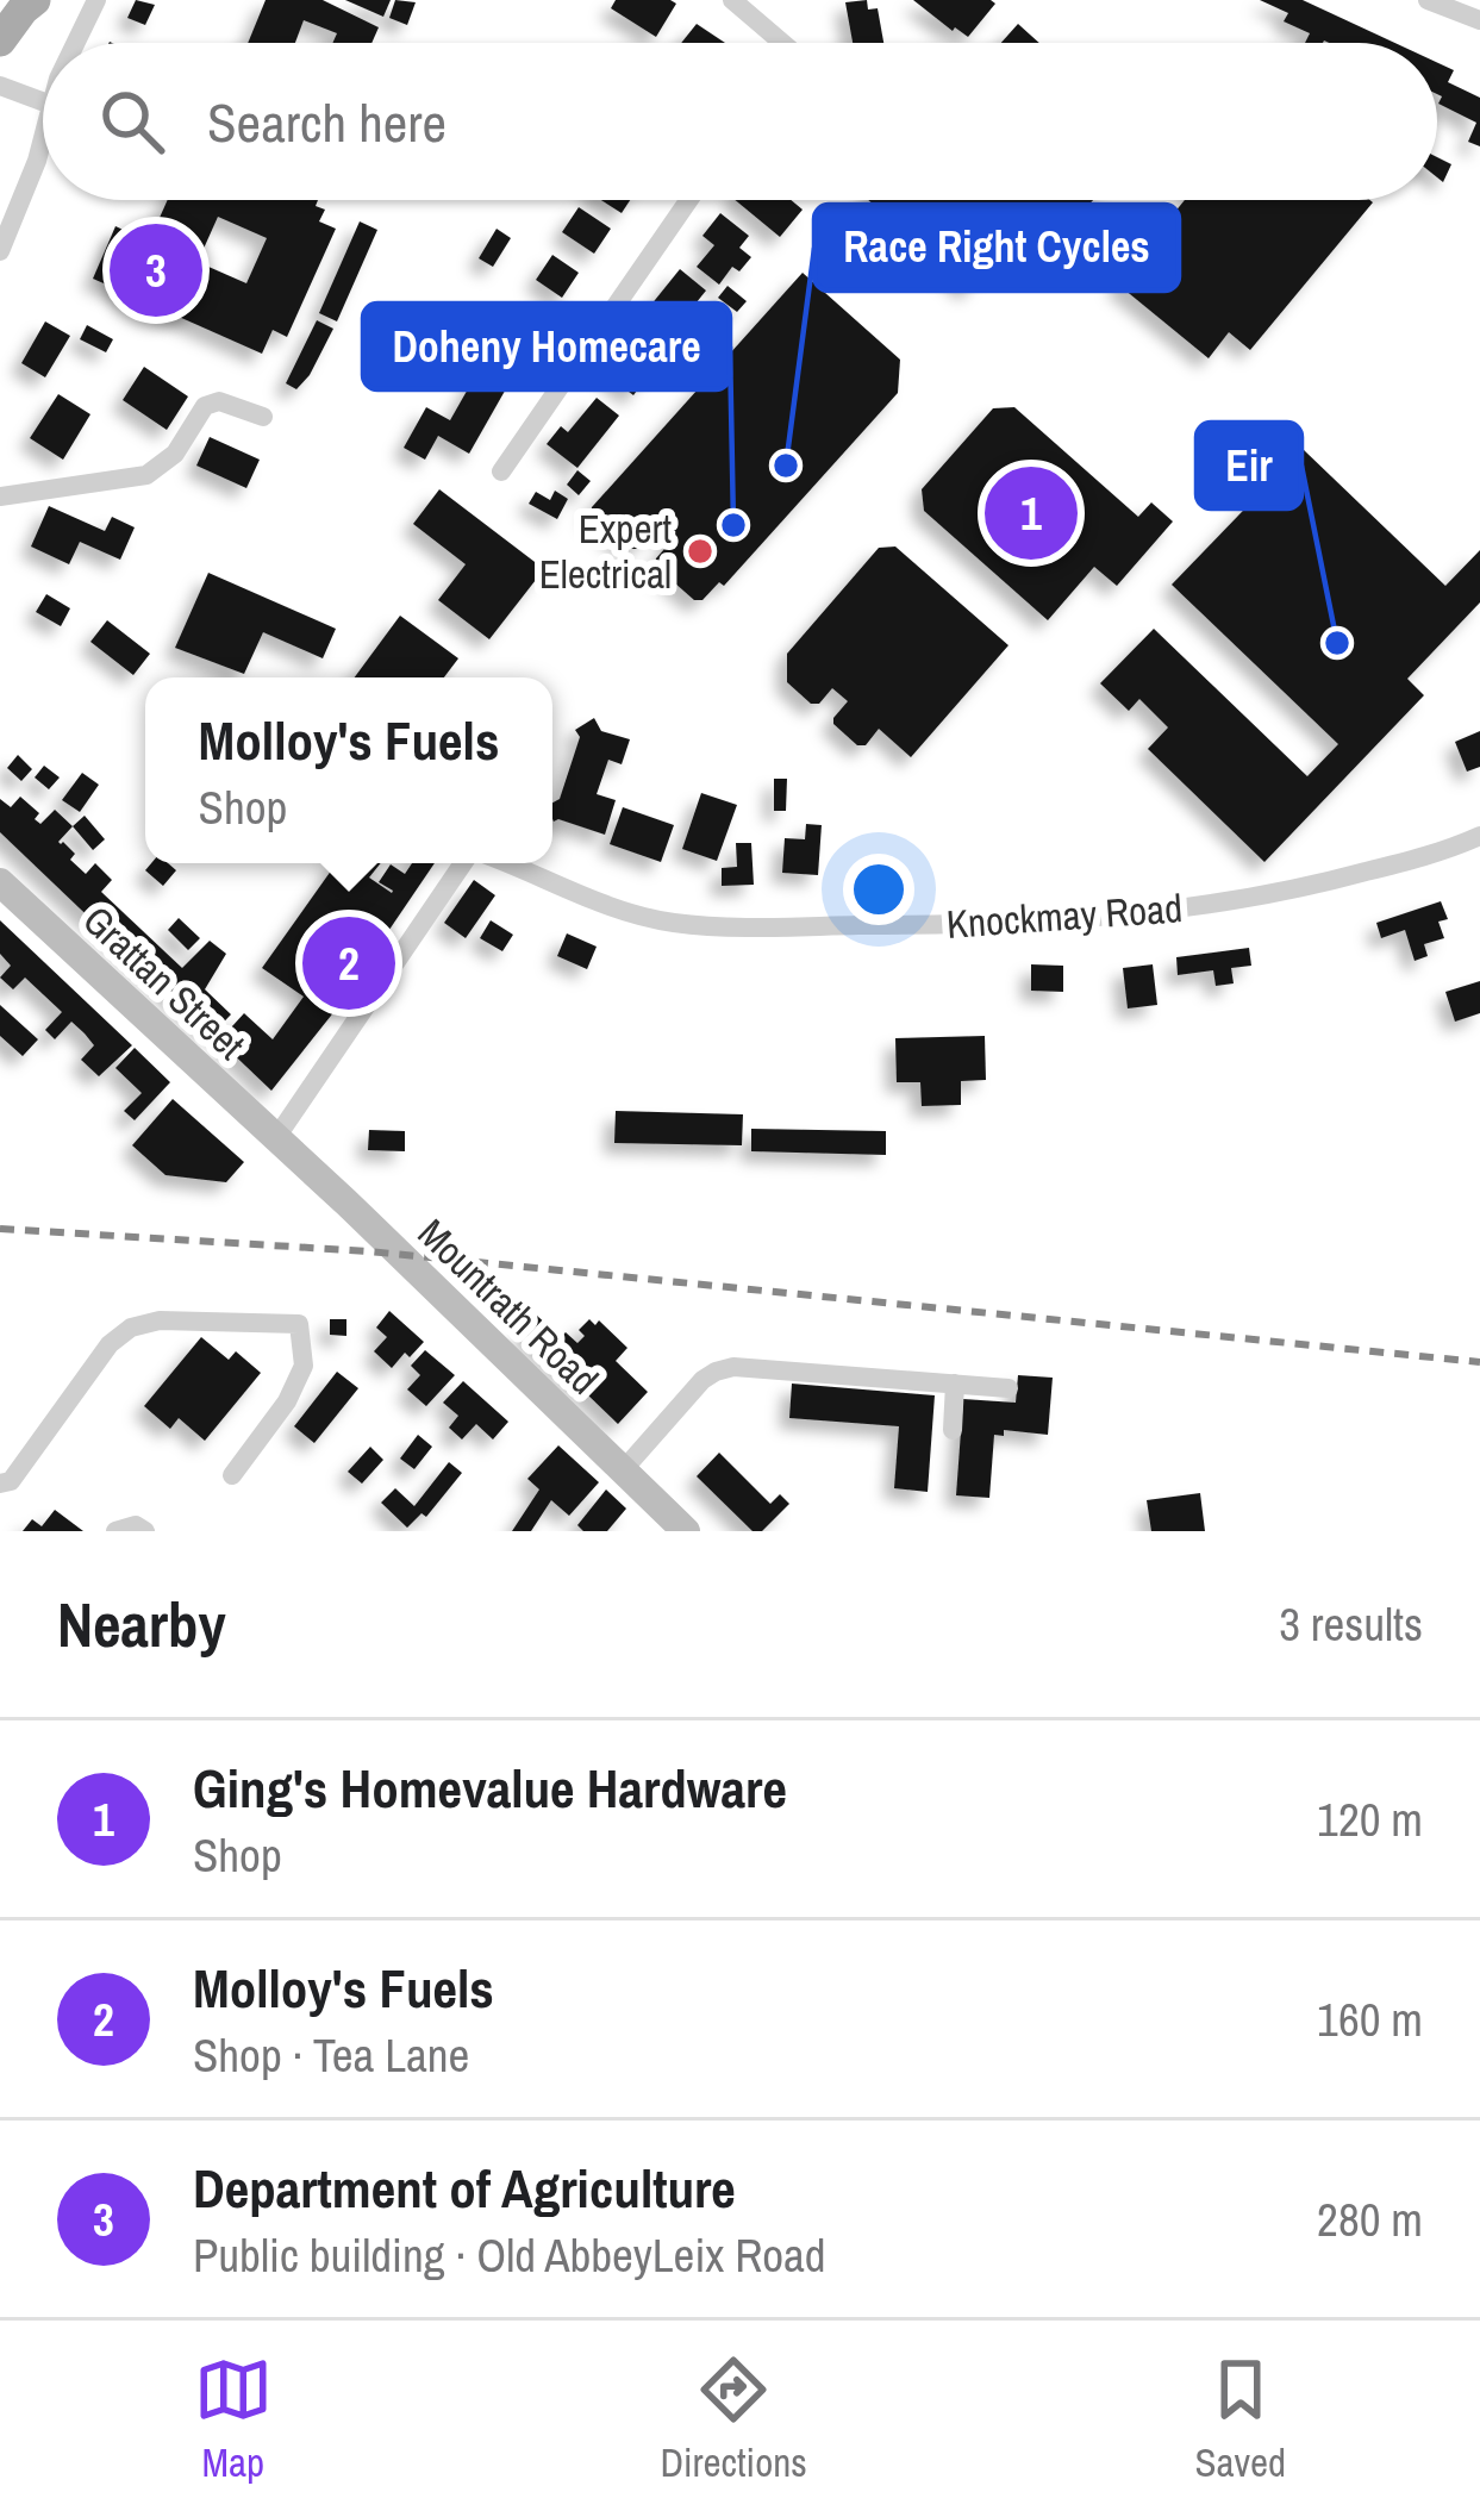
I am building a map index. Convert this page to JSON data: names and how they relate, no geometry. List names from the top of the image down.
{
  "streets": {
    "main road": ["Grattan Street", "Mountrath Road"],
    "street": ["Knockmay Road"]
  },
  "crossings": [
    ["Grattan Street", "Mountrath Road"]
  ],
  "places": [
    "Race Right Cycles",
    "Doheny Homecare",
    "Expert Electrical",
    "Eir"
  ],
  "page": {
    "search": "Search here",
    "pins": ["3", "1", "2"],
    "popup": ["Molloy's Fuels", "Shop"],
    "heading": ["Nearby", "3 results"],
    "list": [
      {
        "mark": "1",
        "name": "Ging's Homevalue Hardware",
        "note": "Shop",
        "value": "120 m"
      },
      {
        "mark": "2",
        "name": "Molloy's Fuels",
        "note": "Shop · Tea Lane",
        "value": "160 m"
      },
      {
        "mark": "3",
        "name": "Department of Agriculture",
        "note": "Public building · Old AbbeyLeix Road",
        "value": "280 m"
      }
    ],
    "nav": ["Map", "Directions", "Saved"]
  }
}
